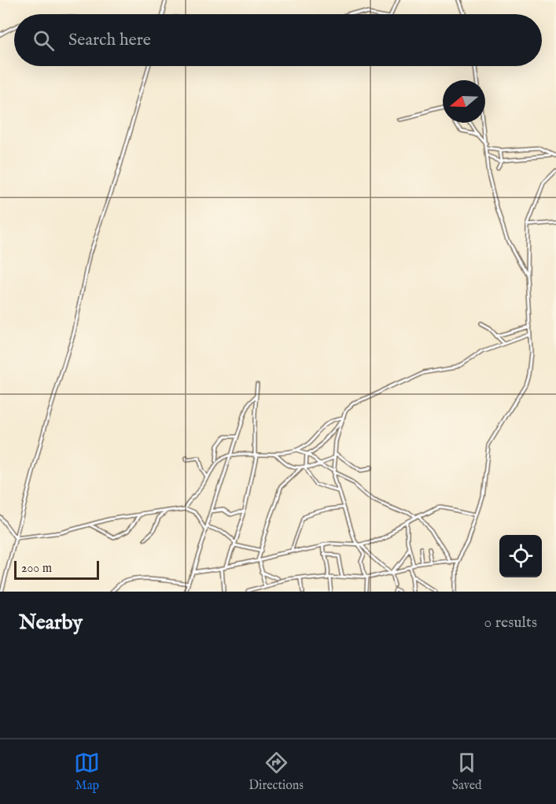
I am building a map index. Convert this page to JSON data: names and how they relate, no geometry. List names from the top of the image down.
{
  "scale_bar": "200 m",
  "north": "left",
  "page": {
    "search": "Search here",
    "scale": "200 m",
    "heading": ["Nearby", "0 results"],
    "nav": ["Map", "Directions", "Saved"]
  }
}
